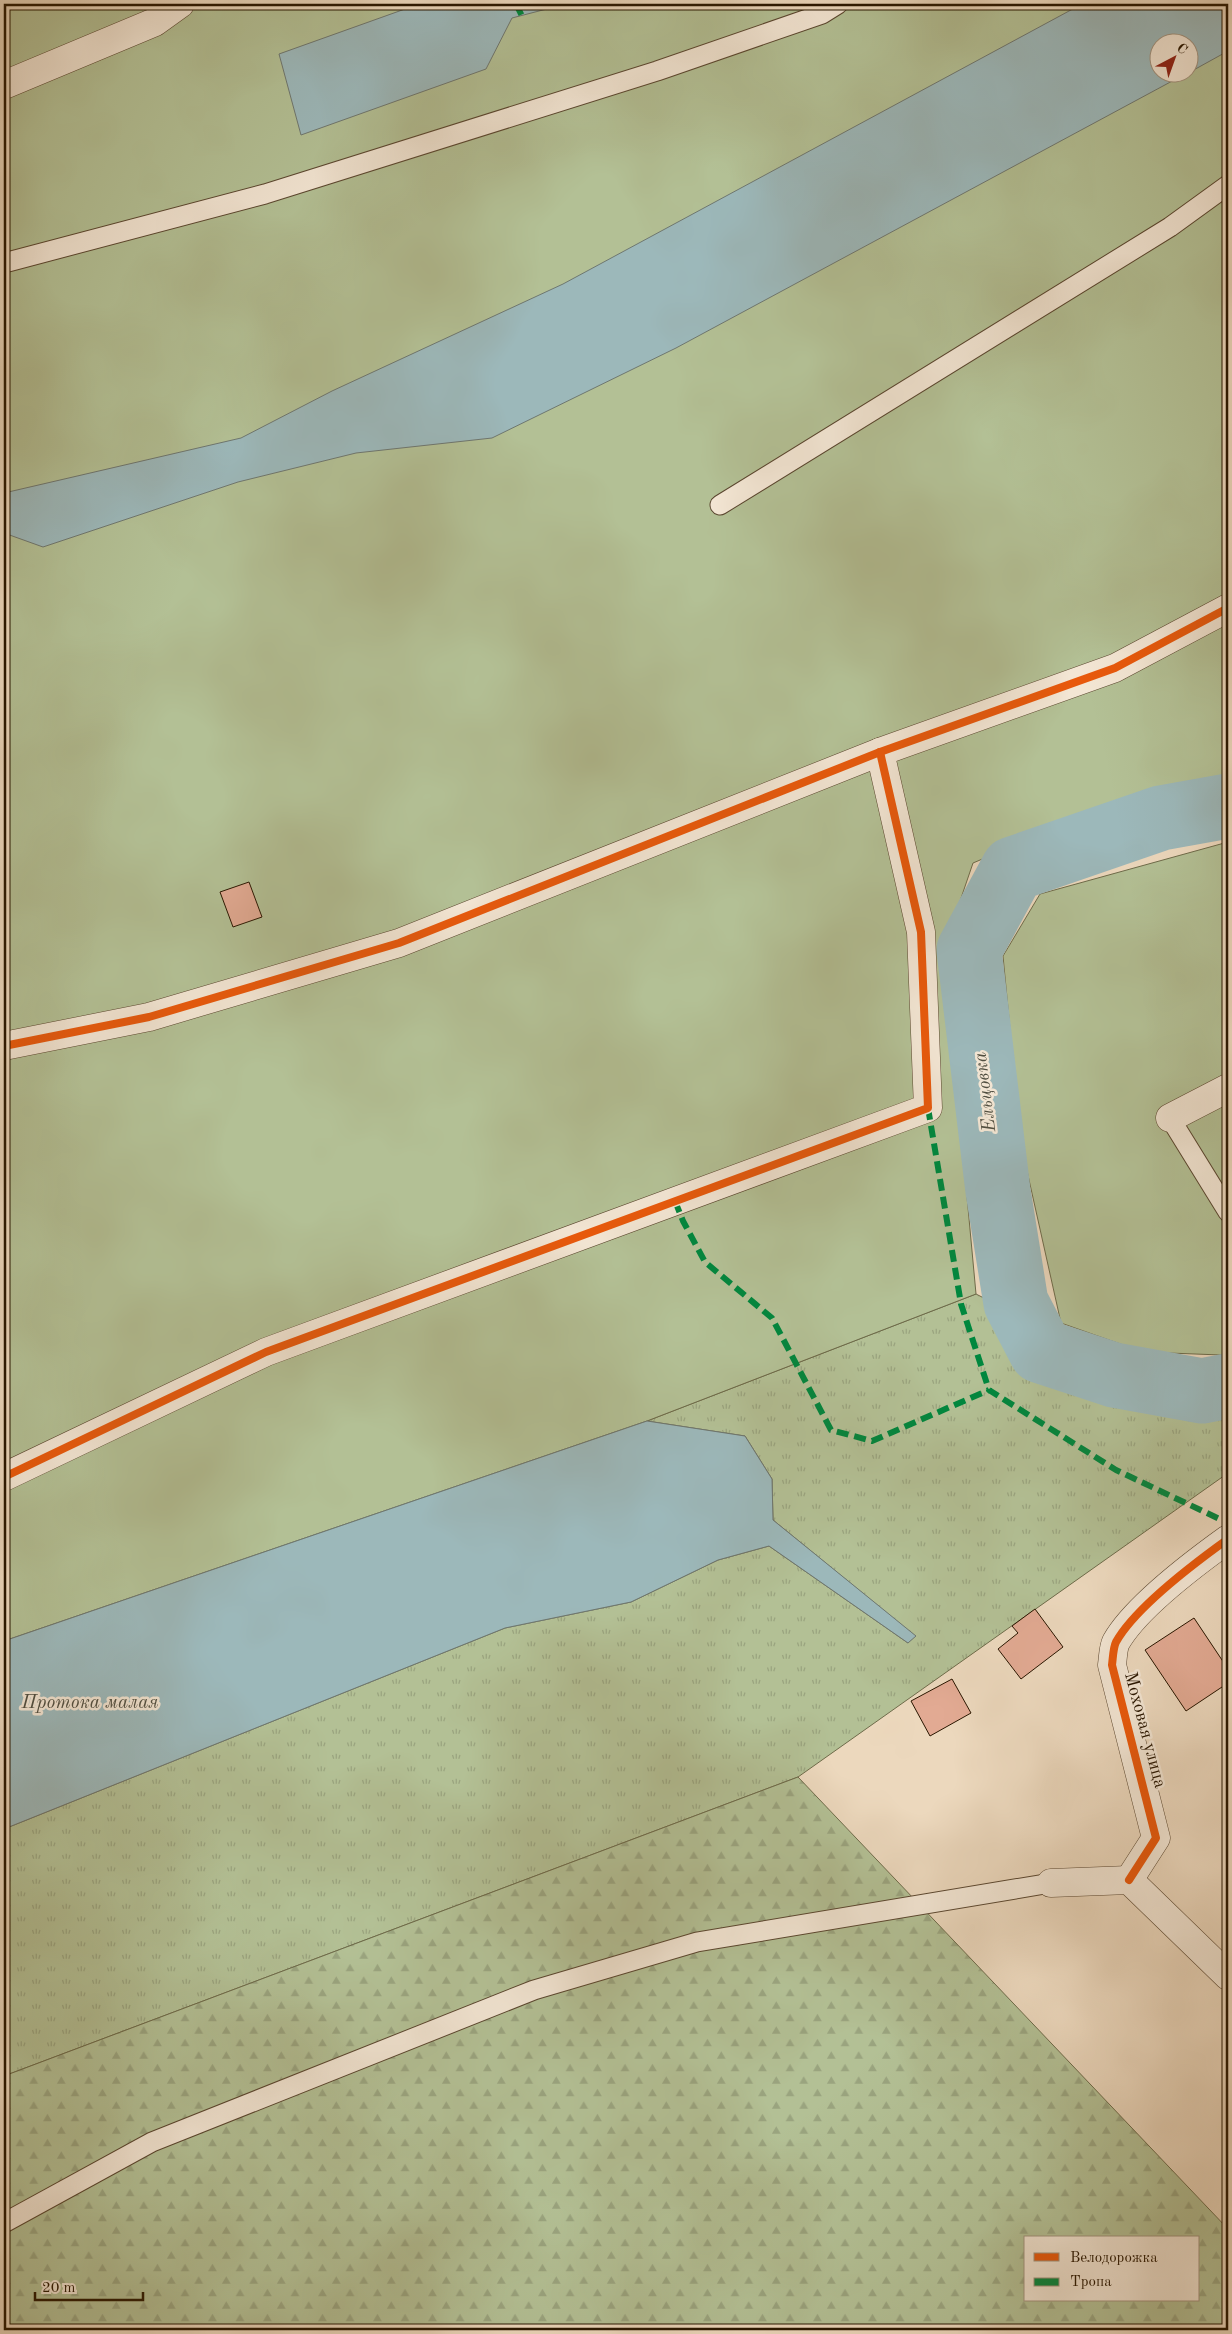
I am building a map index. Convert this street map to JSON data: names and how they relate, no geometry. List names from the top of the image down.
{
  "streets": {
    "street": ["Моховая улица"]
  },
  "water": ["Ельцовка", "Протока малая"],
  "legend": ["Велодорожка", "Тропа"],
  "scale_bar": "20 m",
  "north": "top right"
}
